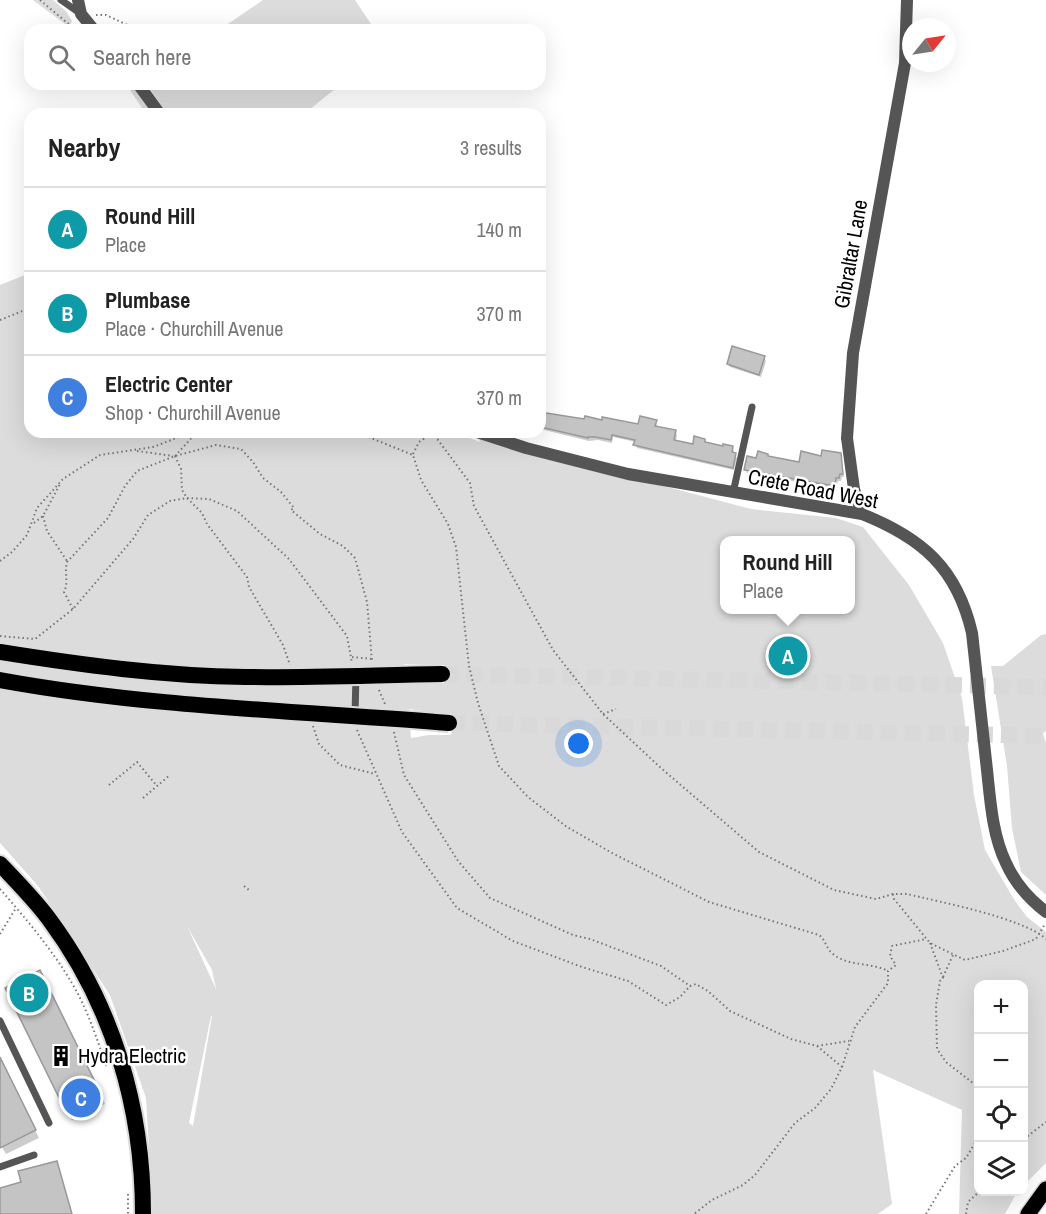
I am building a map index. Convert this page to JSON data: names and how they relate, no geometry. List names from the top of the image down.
{
  "streets": {
    "street": ["Gibraltar Lane", "Crete Road West"]
  },
  "crossings": [
    ["Gibraltar Lane", "Crete Road West"]
  ],
  "places": {
    "building": ["Hydra Electric"]
  },
  "north": "top right",
  "page": {
    "search": "Search here",
    "heading": ["Nearby", "3 results"],
    "list": [
      {
        "mark": "A",
        "name": "Round Hill",
        "note": "Place",
        "value": "140 m"
      },
      {
        "mark": "B",
        "name": "Plumbase",
        "note": "Place · Churchill Avenue",
        "value": "370 m"
      },
      {
        "mark": "C",
        "name": "Electric Center",
        "note": "Shop · Churchill Avenue",
        "value": "370 m"
      }
    ],
    "popup": ["Round Hill", "Place"],
    "pins": ["A", "B", "C"],
    "map_buttons": ["+", "−"]
  }
}
